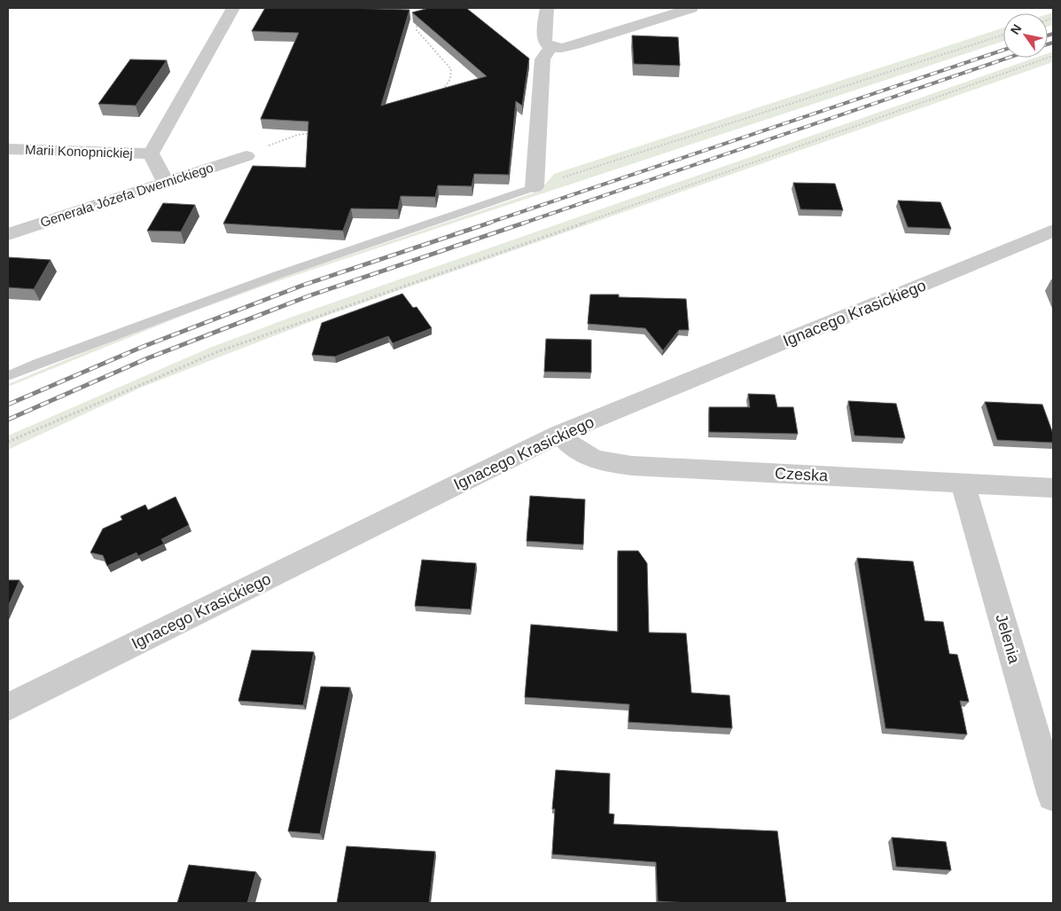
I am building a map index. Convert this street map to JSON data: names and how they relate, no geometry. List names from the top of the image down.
{
  "streets": {
    "street": [
      "Marii Konopnickiej",
      "Generała Józefa Dwernickiego",
      "Ignacego Krasickiego",
      "Czeska",
      "Jelenia"
    ]
  },
  "crossings": [
    ["Ignacego Krasickiego", "Czeska"],
    ["Czeska", "Jelenia"]
  ],
  "north": "top left"
}
